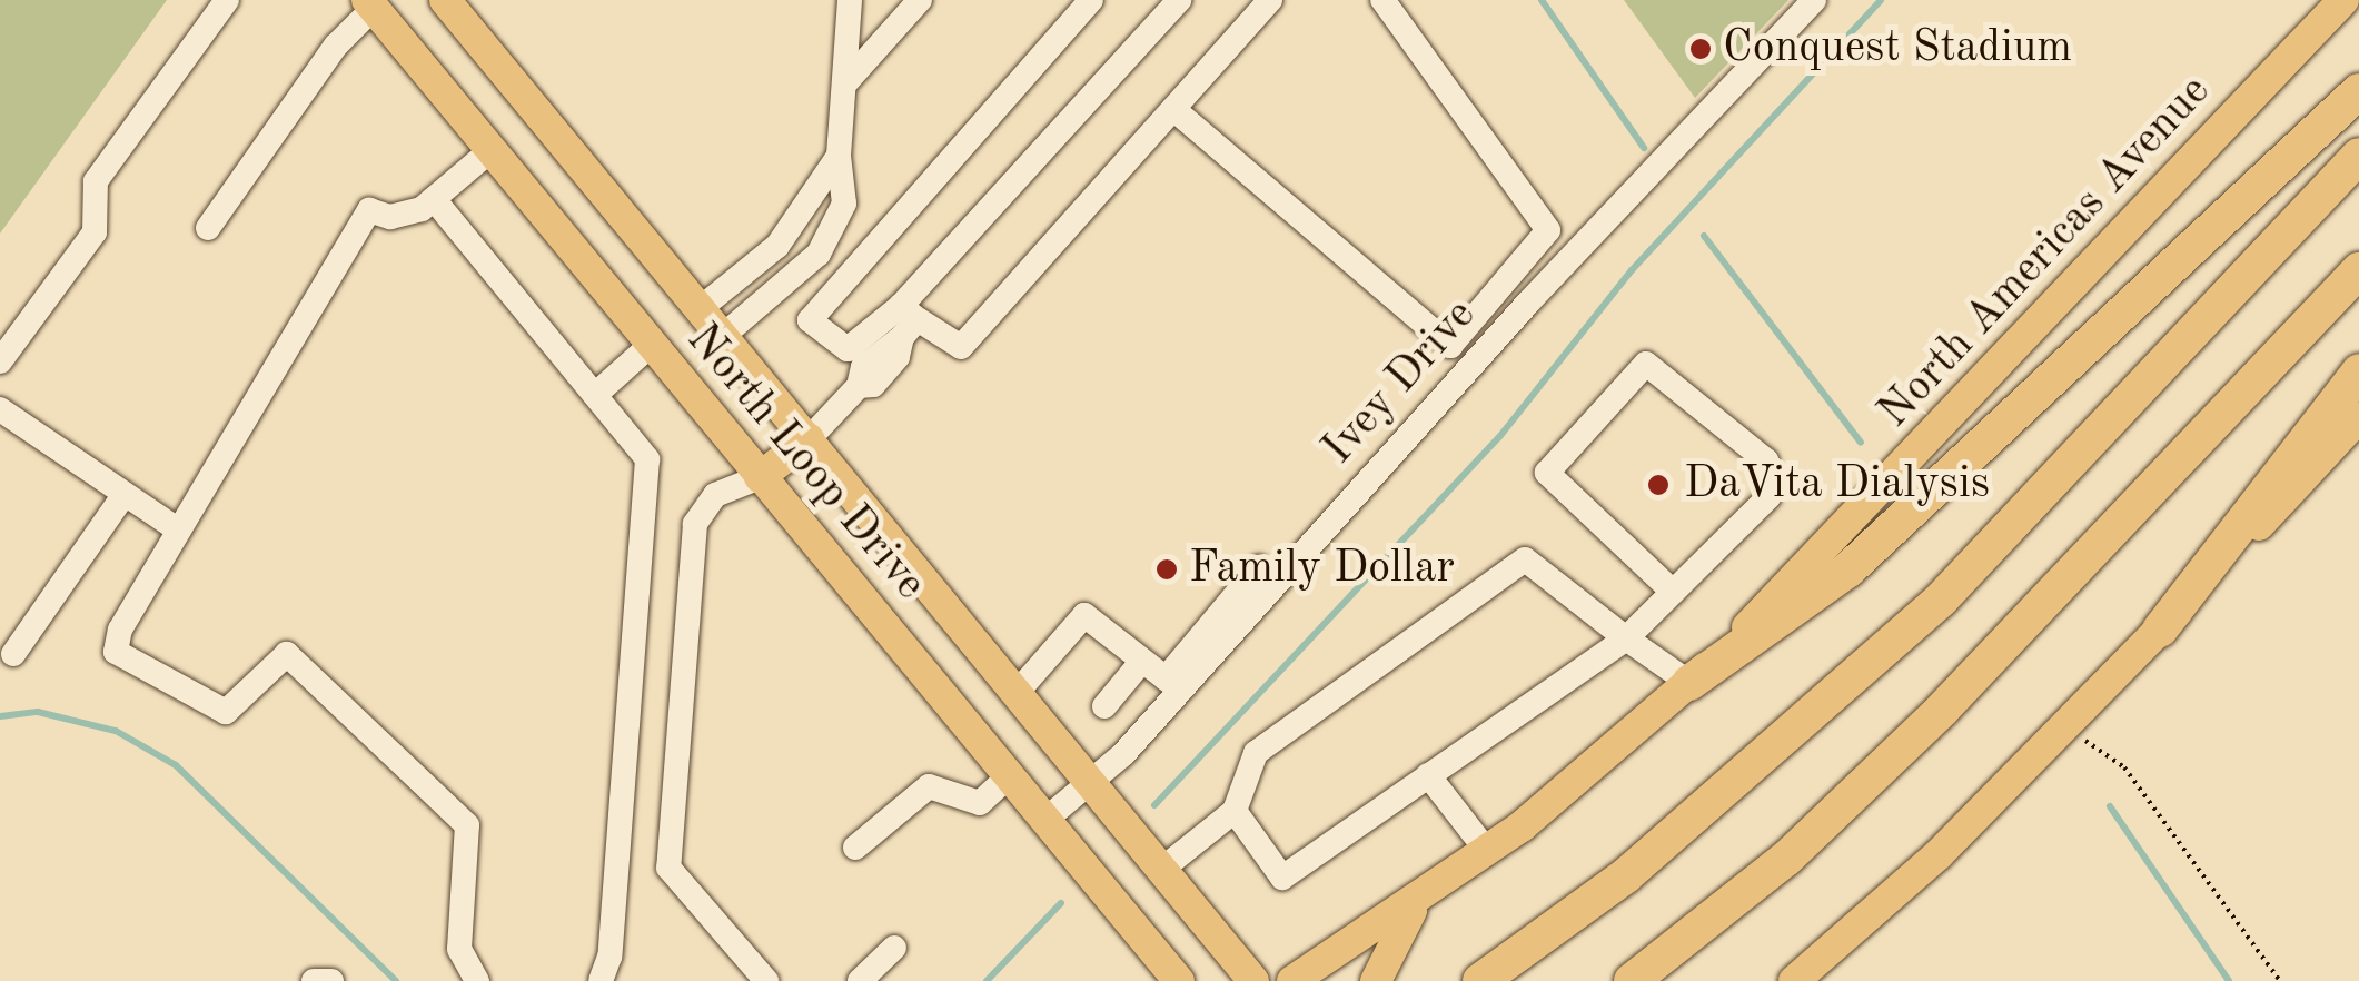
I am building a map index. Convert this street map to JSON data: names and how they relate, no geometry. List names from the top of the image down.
{
  "streets": {
    "main road": ["North Americas Avenue", "North Loop Drive"],
    "street": ["Ivey Drive"]
  },
  "crossings": [
    ["Ivey Drive", "North Loop Drive"]
  ],
  "places": ["Conquest Stadium", "DaVita Dialysis", "Family Dollar"]
}
